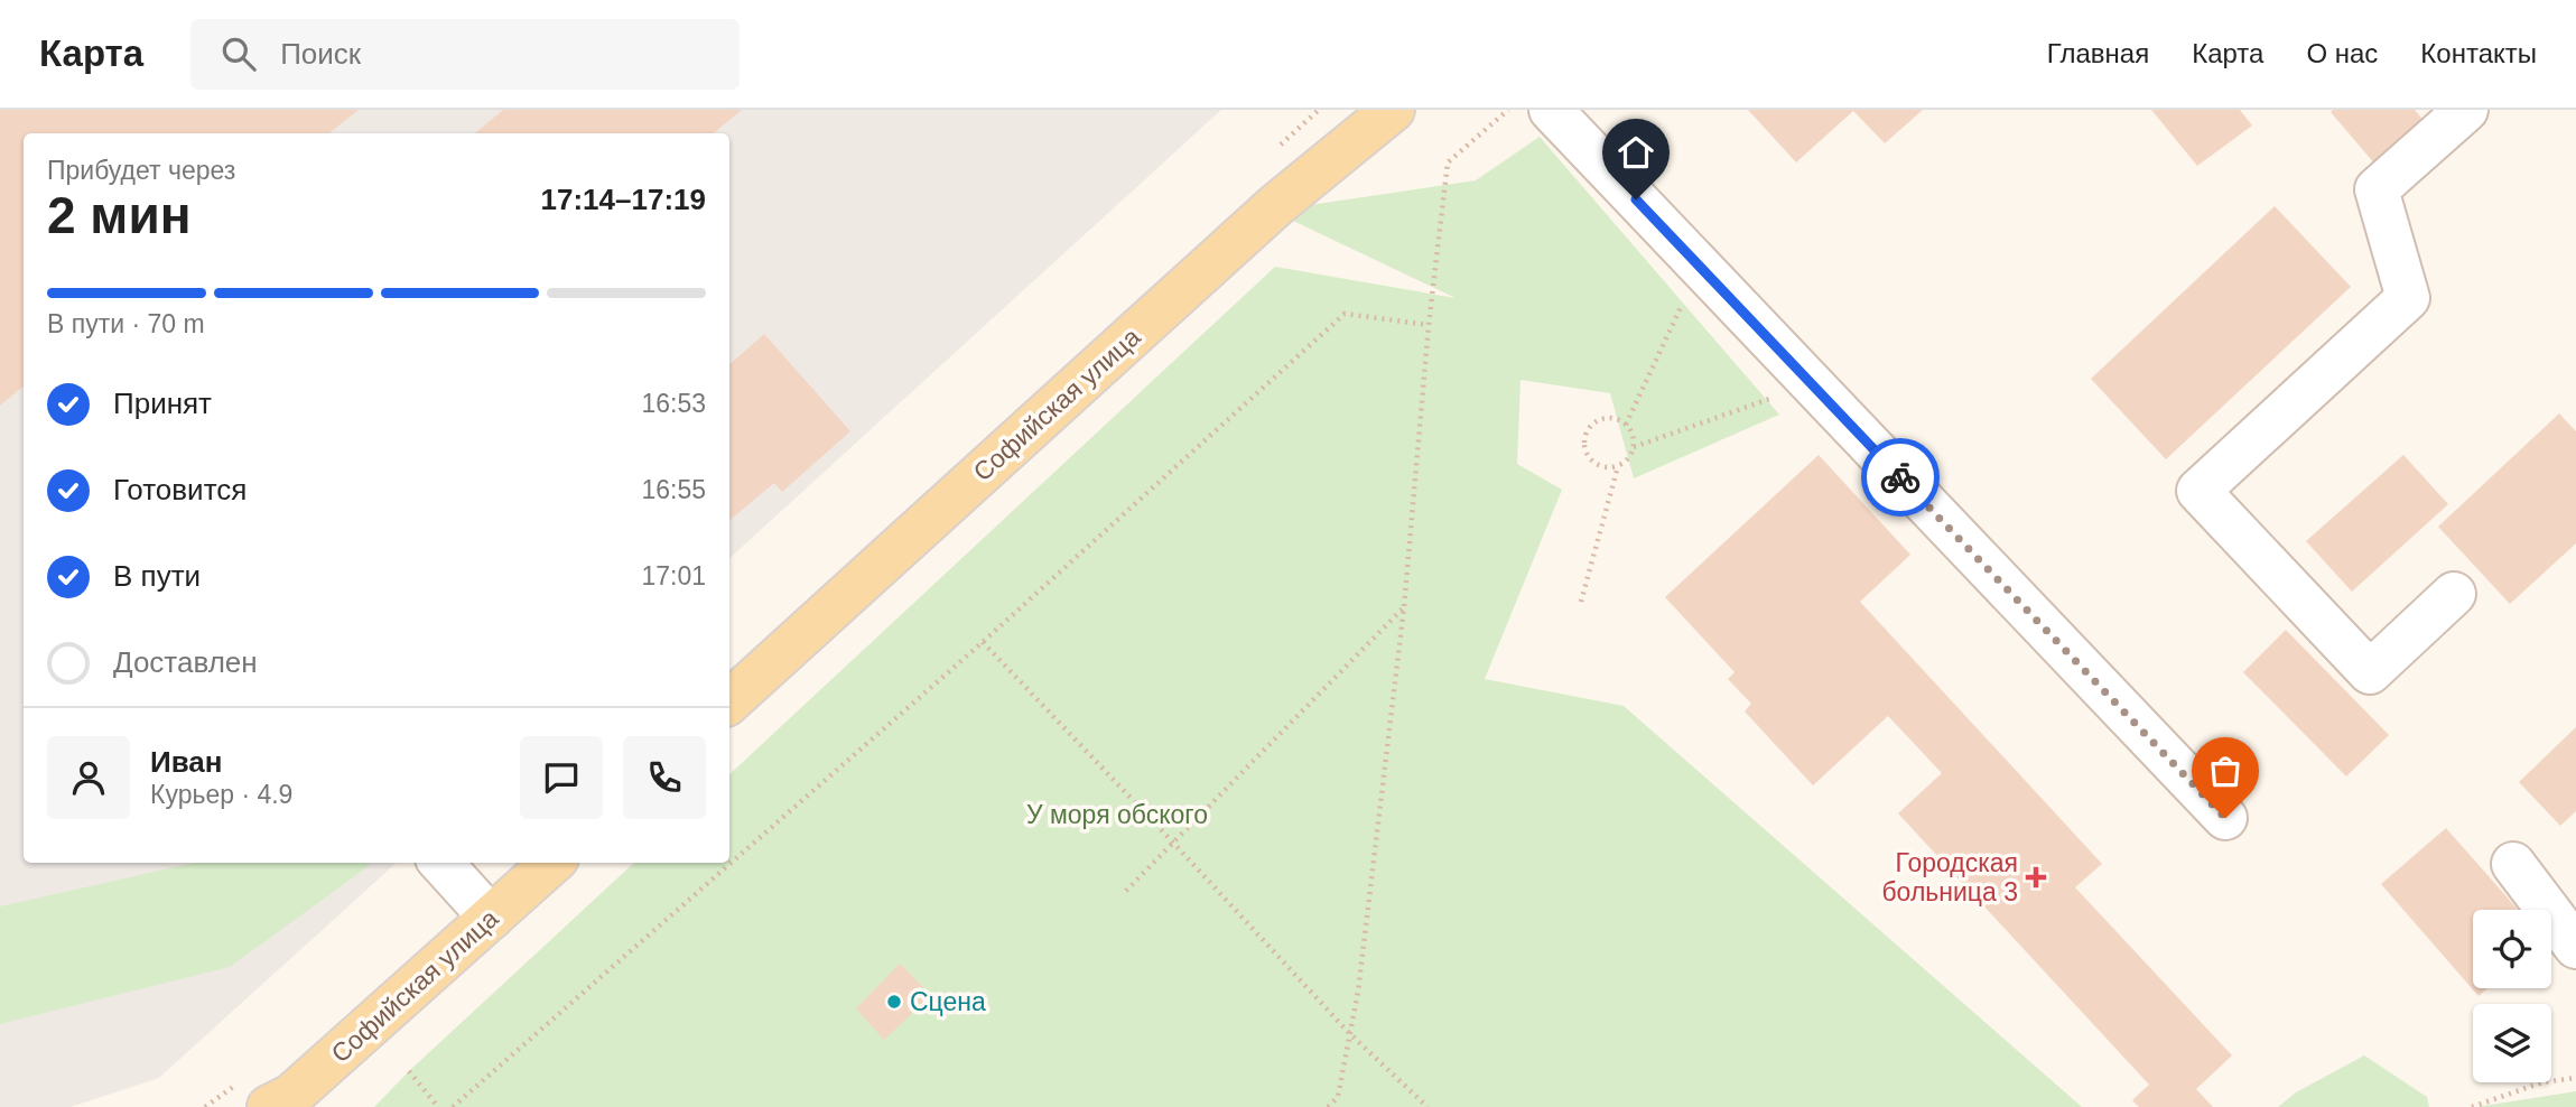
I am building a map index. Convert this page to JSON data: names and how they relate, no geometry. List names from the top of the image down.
{
  "streets": {
    "main road": ["Софийская улица"]
  },
  "parks": ["У моря обского"],
  "places": {
    "health": ["Городская больница 3"],
    "other": ["Сцена"]
  },
  "page": {
    "header": "Карта",
    "search": "Поиск",
    "nav": [
      "Главная",
      "Карта",
      "О нас",
      "Контакты"
    ],
    "heading": ["2 мин", "Прибудет через", "17:14–17:19"],
    "panel": ["Иван", "Курьер · 4.9"],
    "bar": "В пути · 70 m",
    "list": [
      ["Принят", "16:53"],
      ["Готовится", "16:55"],
      ["В пути", "17:01"],
      "Доставлен"
    ]
  }
}
